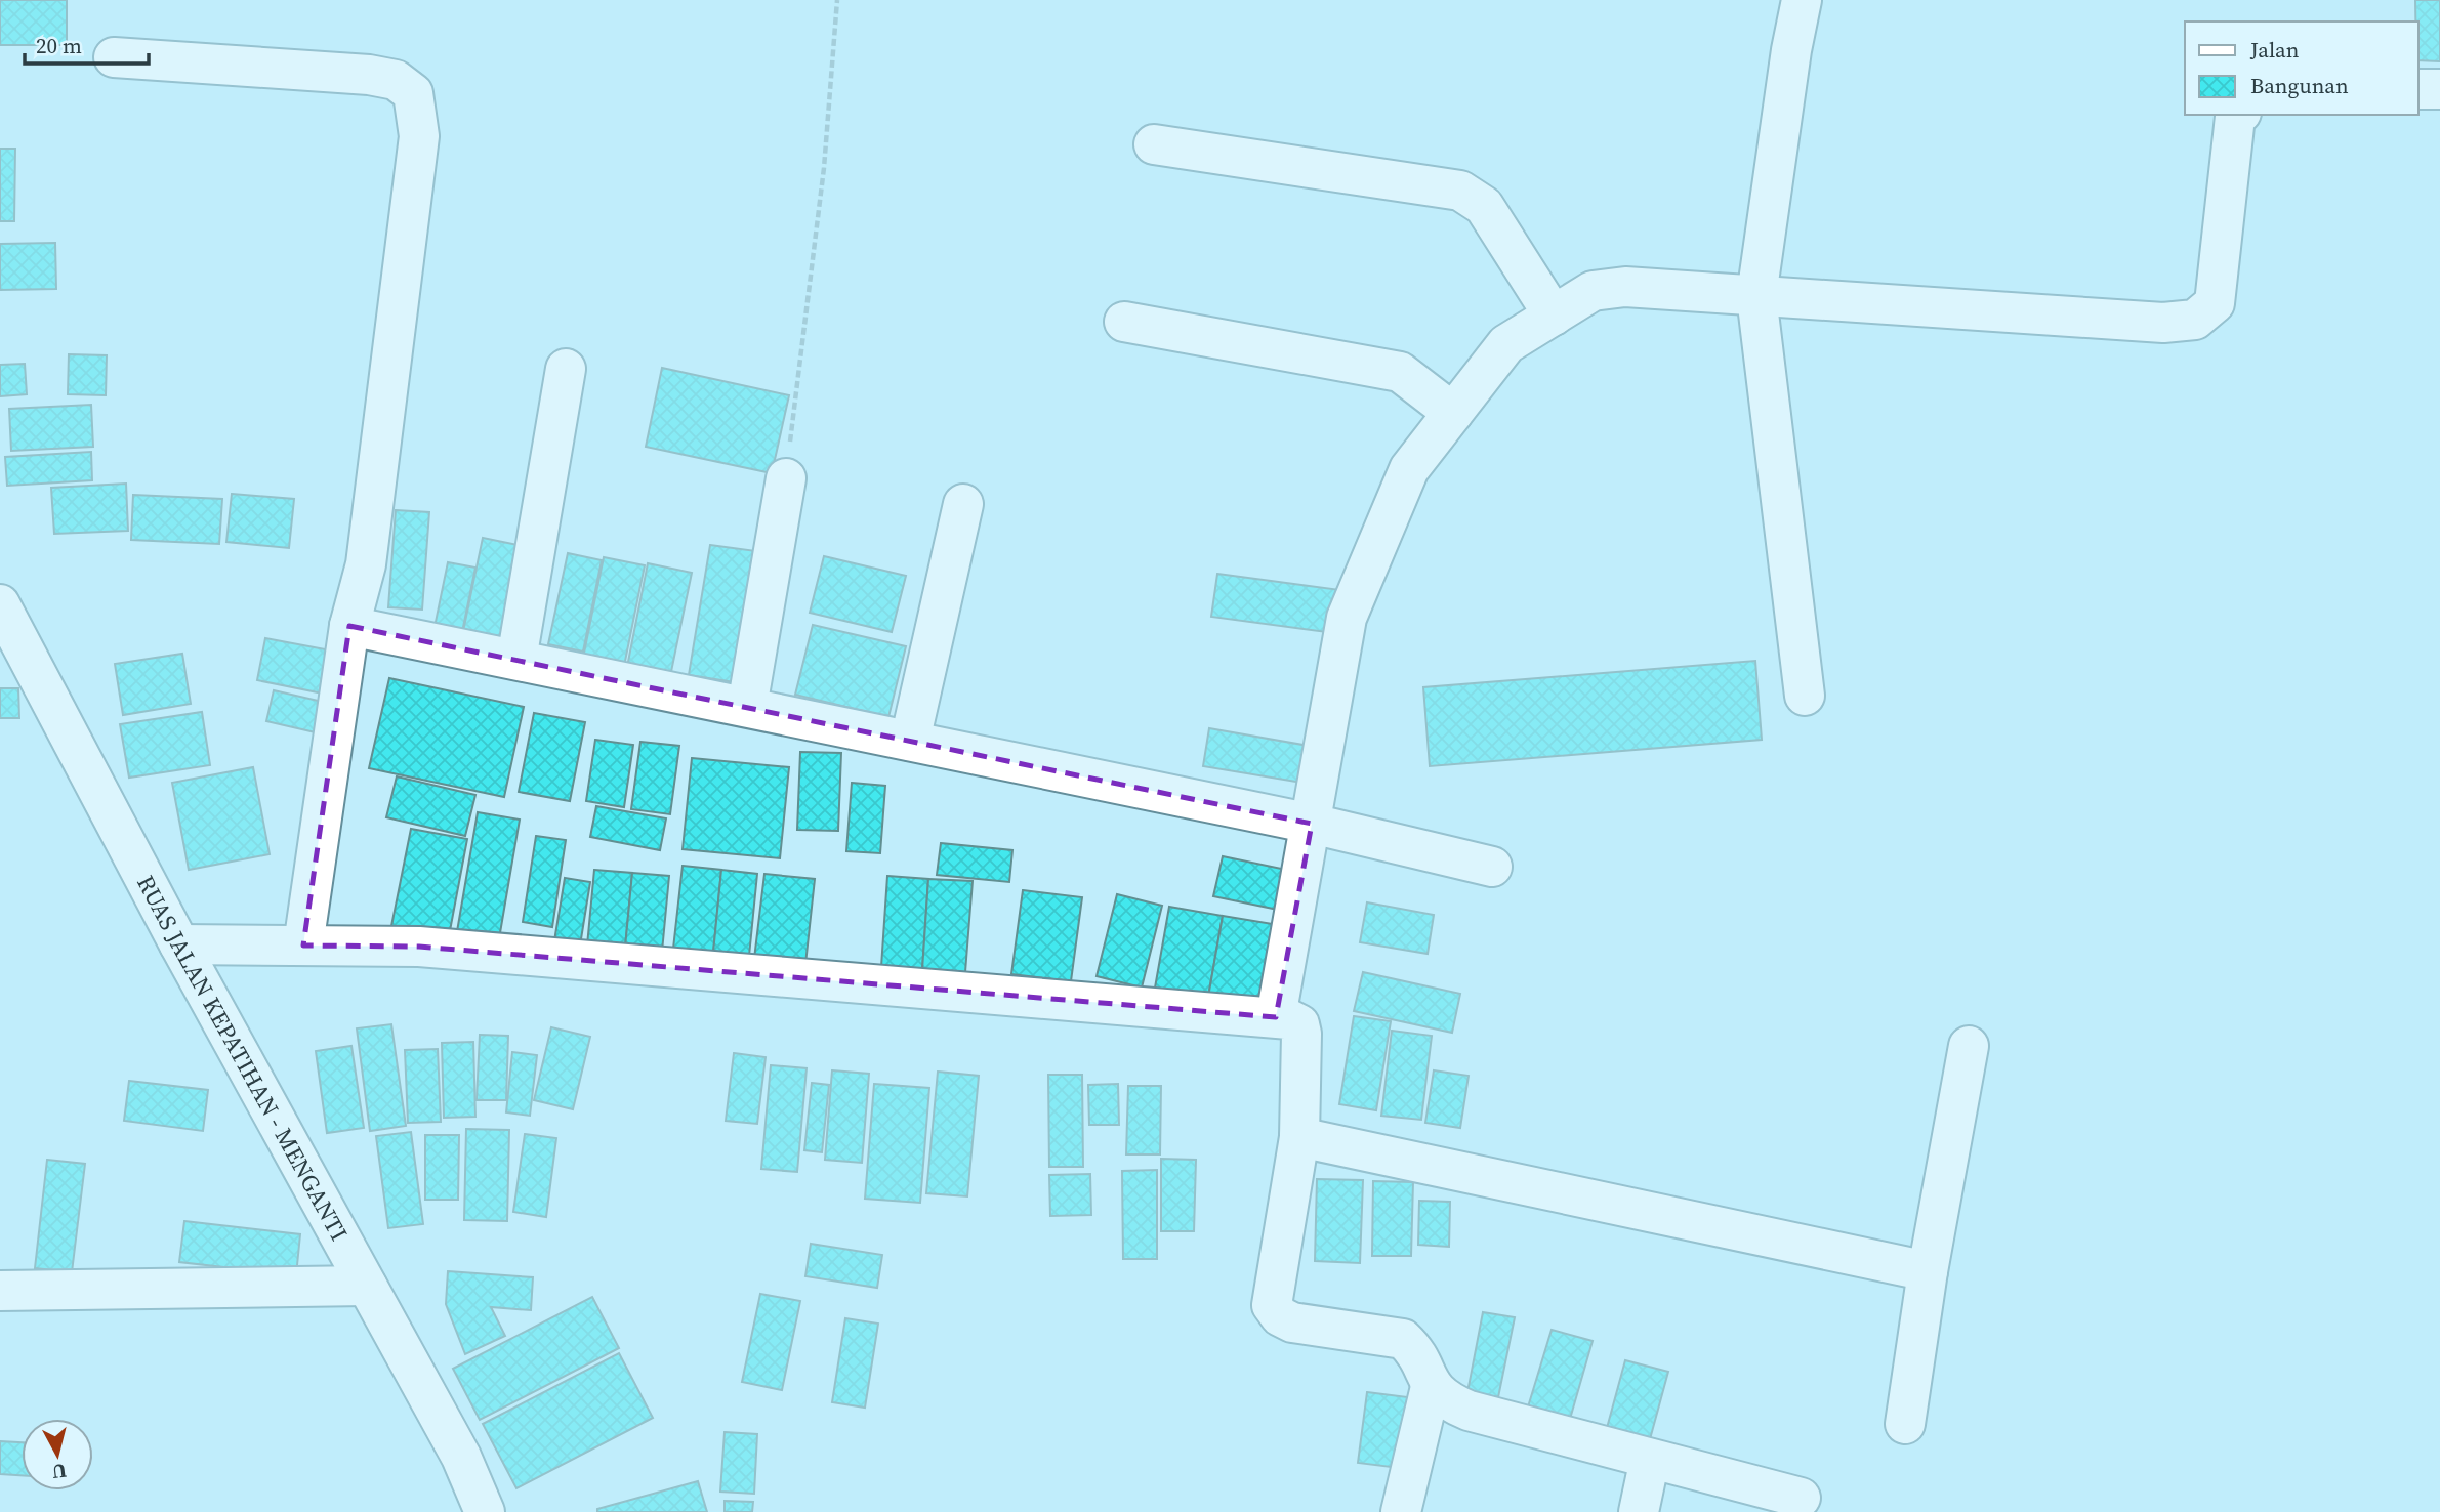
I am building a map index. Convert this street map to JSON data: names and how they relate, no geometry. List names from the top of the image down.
{
  "streets": {
    "street": ["RUAS JALAN KEPATIHAN - MENGANTI"]
  },
  "legend": ["Jalan", "Bangunan"],
  "scale_bar": "20 m",
  "north": "bottom"
}
